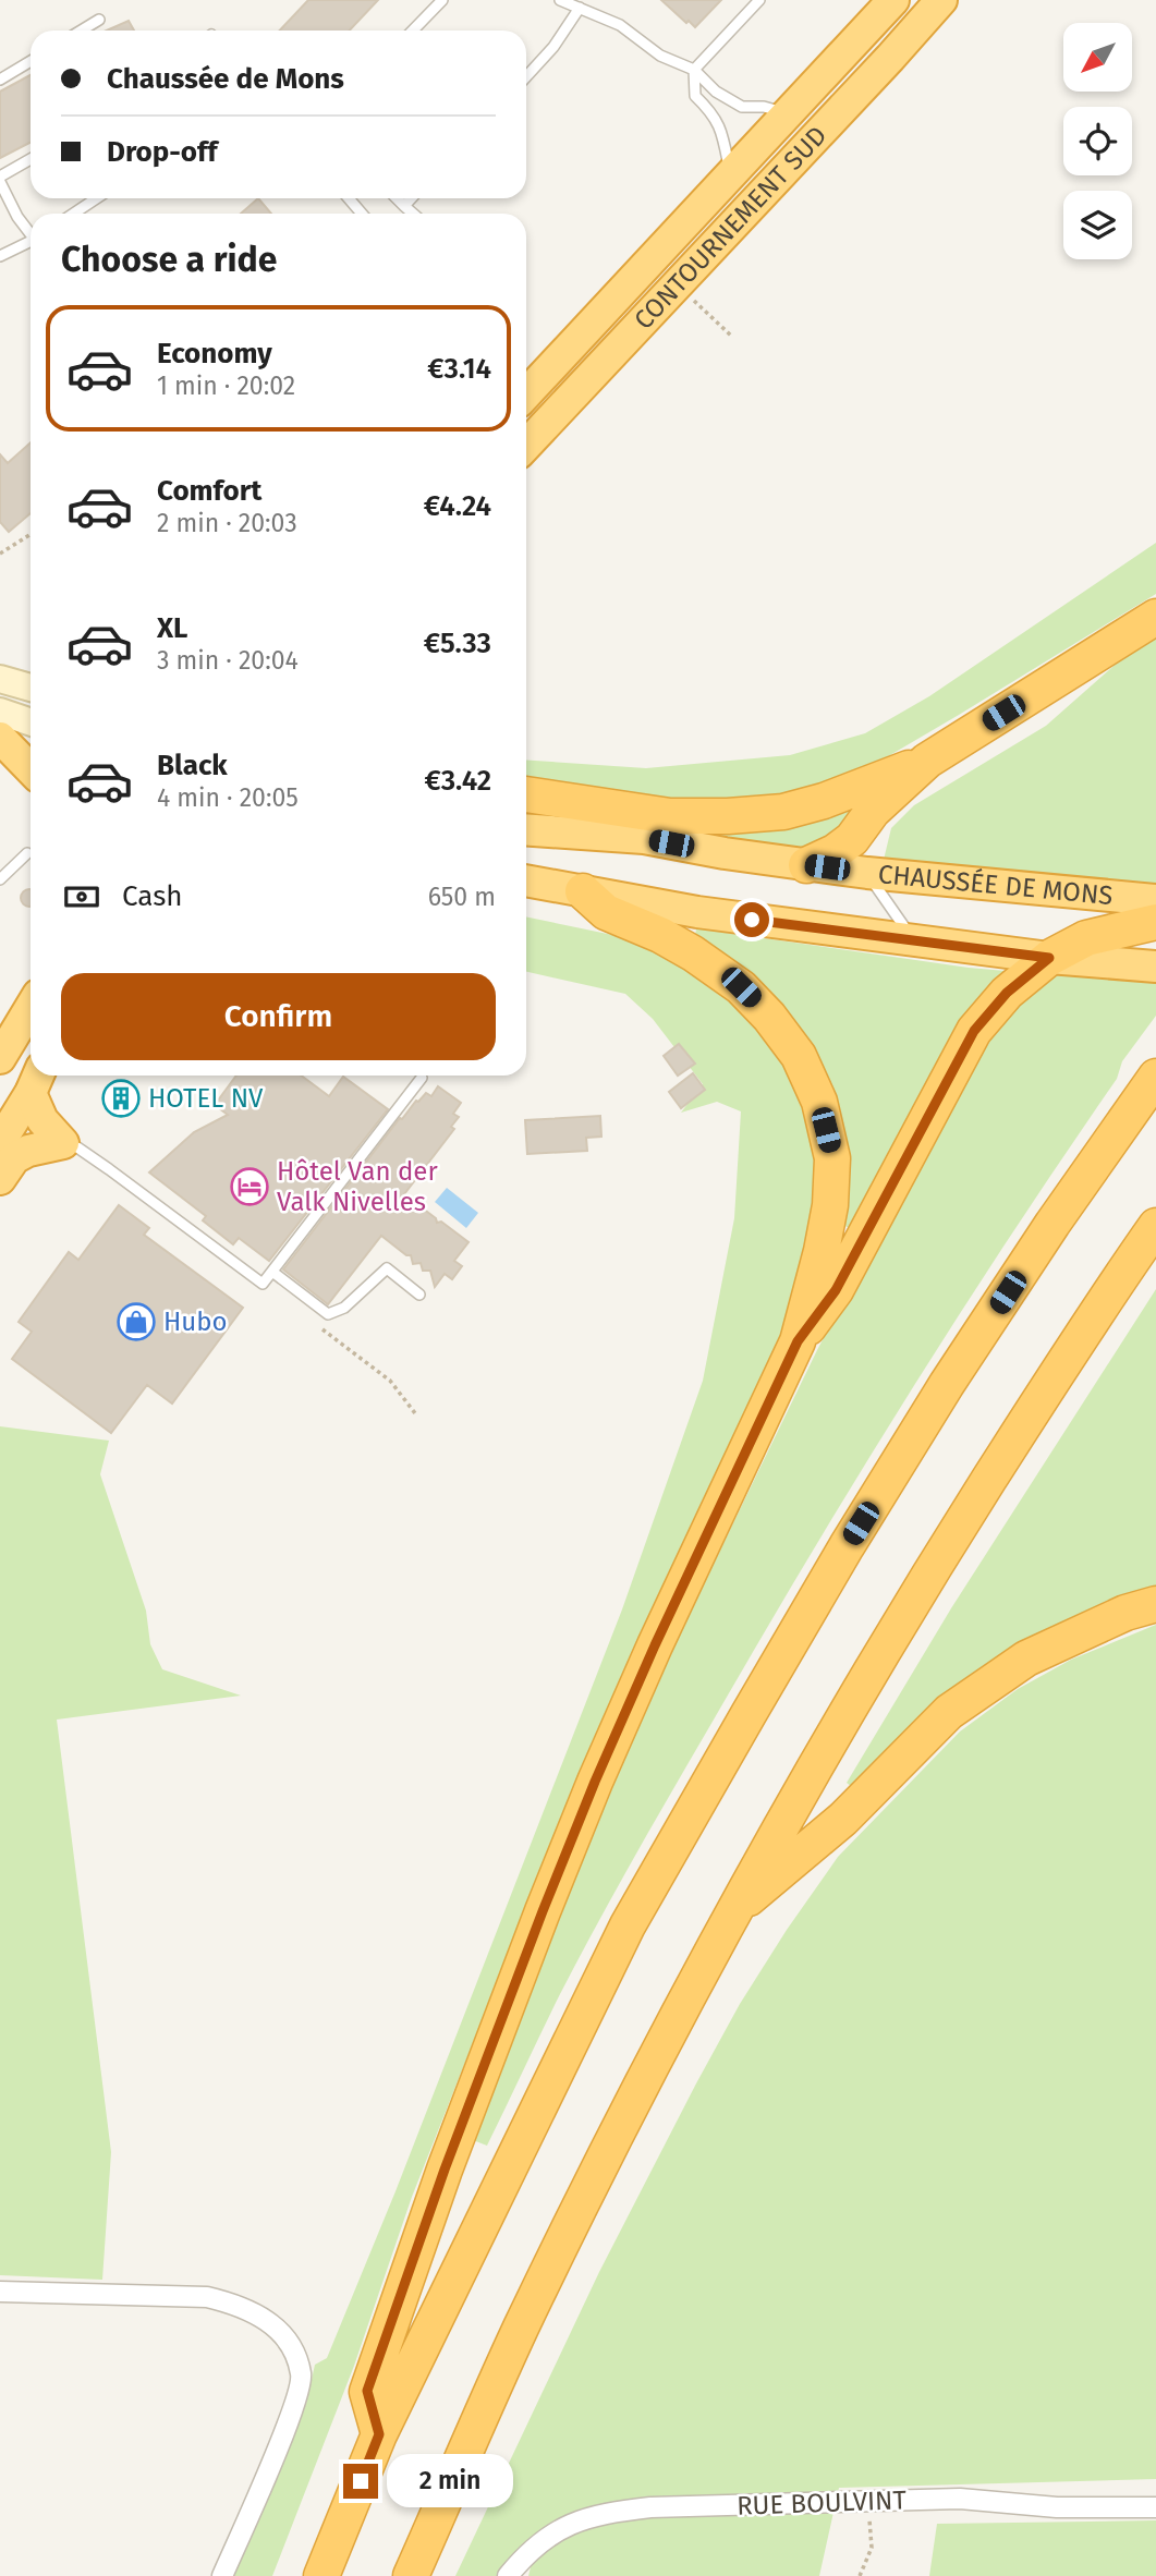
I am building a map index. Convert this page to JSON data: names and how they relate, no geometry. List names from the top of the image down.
{
  "streets": {
    "highway": ["CONTOURNEMENT SUD", "CHAUSSÉE DE MONS"],
    "street": ["RUE BOULVINT"]
  },
  "places": {
    "building": ["HOTEL NV"],
    "hotel": ["Hôtel Van der Valk Nivelles"],
    "shop": ["Hubo"]
  },
  "north": "bottom left",
  "page": {
    "banner": ["Chaussée de Mons", "Drop-off"],
    "heading": "Choose a ride",
    "list": [
      {
        "name": "Economy",
        "note": "1 min · 20:02",
        "value": "€3.14"
      },
      {
        "name": "Comfort",
        "note": "2 min · 20:03",
        "value": "€4.24"
      },
      {
        "name": "XL",
        "note": "3 min · 20:04",
        "value": "€5.33"
      },
      {
        "name": "Black",
        "note": "4 min · 20:05",
        "value": "€3.42"
      }
    ],
    "pay": ["Cash", "650 m"],
    "buttons": "Confirm",
    "bubble": "2 min"
  }
}
